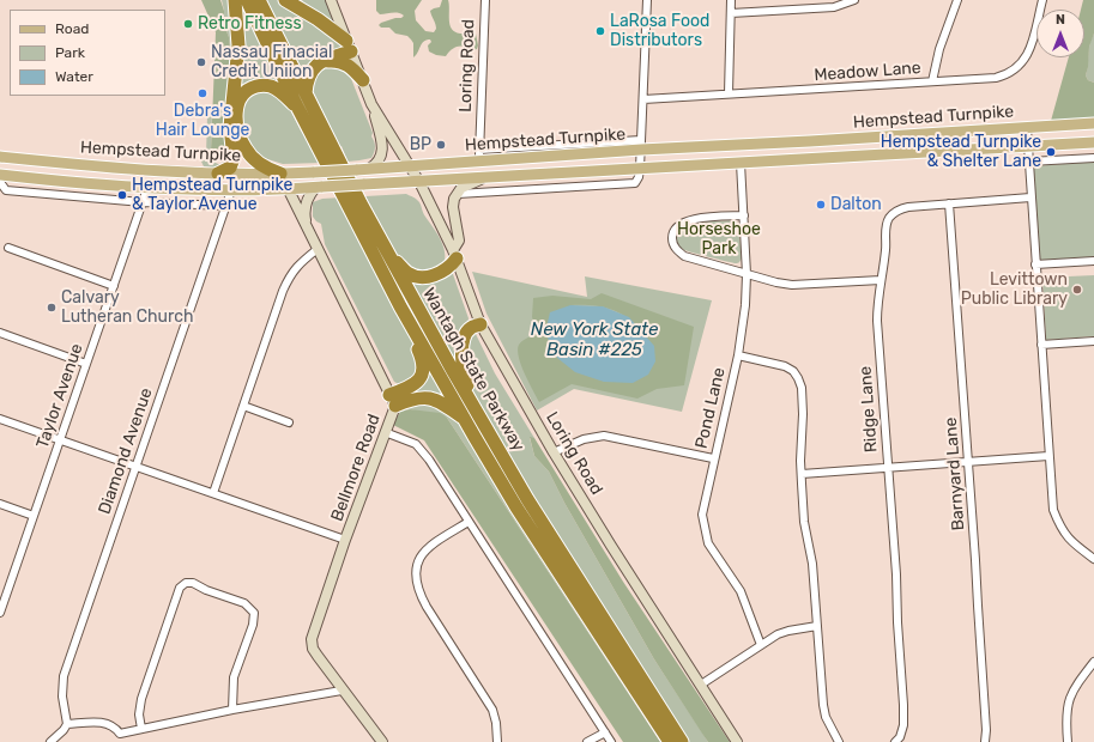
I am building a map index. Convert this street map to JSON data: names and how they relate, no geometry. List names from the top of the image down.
{
  "streets": {
    "highway": ["Wantagh State Parkway"],
    "main road": ["Hempstead Turnpike"],
    "street": [
      "Loring Road",
      "Meadow Lane",
      "Taylor Avenue",
      "Pond Lane",
      "Ridge Lane",
      "Diamond Avenue",
      "Bellmore Road",
      "Barnyard Lane"
    ]
  },
  "crossings": [
    ["Loring Road", "Hempstead Turnpike"],
    ["Hempstead Turnpike", "Taylor Avenue"],
    ["Hempstead Turnpike", "Pond Lane"],
    ["Hempstead Turnpike", "Diamond Avenue"],
    ["Hempstead Turnpike", "Bellmore Road"],
    ["Ridge Lane", "Barnyard Lane"]
  ],
  "water": ["New York State Basin #225"],
  "parks": ["Horseshoe Park"],
  "places": [
    "Retro Fitness",
    "LaRosa Food Distributors",
    "Nassau Finacial Credit Uniion",
    "Debra's Hair Lounge",
    "BP",
    "Hempstead Turnpike & Shelter Lane",
    "Hempstead Turnpike & Taylor Avenue",
    "Dalton",
    "Levittown Public Library",
    "Calvary Lutheran Church"
  ],
  "legend": ["Road", "Park", "Water"],
  "north": "top"
}
